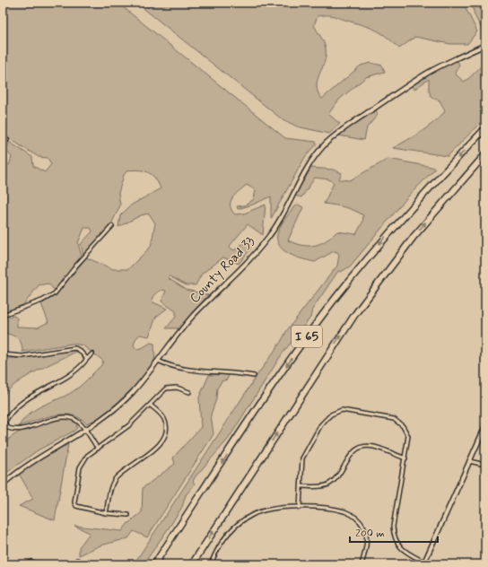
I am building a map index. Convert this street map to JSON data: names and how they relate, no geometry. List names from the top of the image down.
{
  "streets": {
    "highway": ["I 65"],
    "street": ["County Road 33"]
  },
  "scale_bar": "200 m"
}
